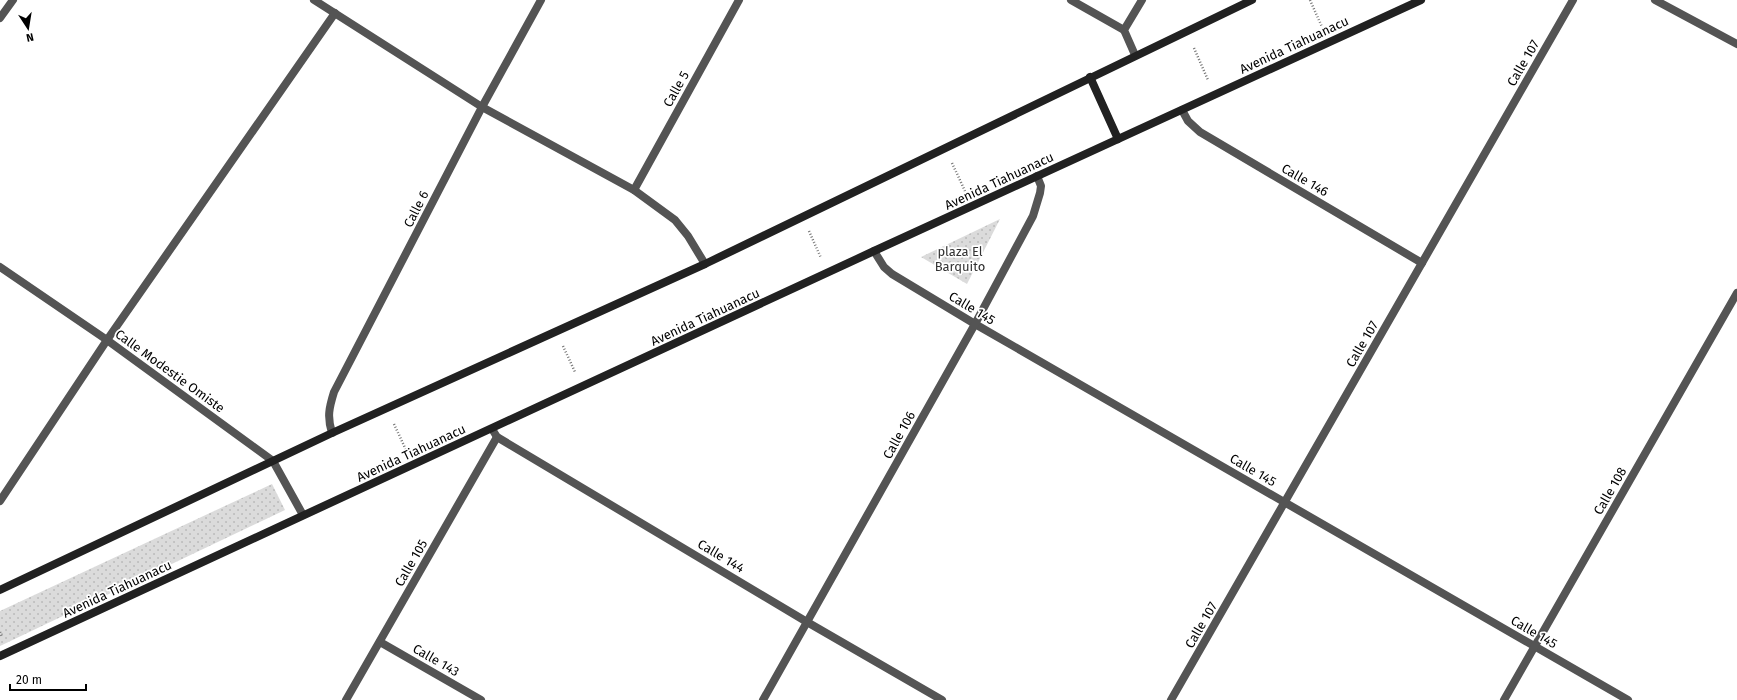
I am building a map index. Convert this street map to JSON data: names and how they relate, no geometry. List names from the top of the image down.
{
  "streets": {
    "main road": ["Avenida Tiahuanacu"],
    "street": [
      "Calle 107",
      "Calle 5",
      "Calle 146",
      "Calle 6",
      "Calle 145",
      "Calle Modestie Omiste",
      "Calle 106",
      "Calle 108",
      "Calle 144",
      "Calle 105",
      "Calle 143"
    ]
  },
  "crossings": [
    ["Avenida Tiahuanacu", "Calle 146"],
    ["Avenida Tiahuanacu", "Calle 145"],
    ["Avenida Tiahuanacu", "Calle Modestie Omiste"],
    ["Avenida Tiahuanacu", "Calle 106"],
    ["Avenida Tiahuanacu", "Calle 144"],
    ["Calle 107", "Calle 146"],
    ["Calle 107", "Calle 145"],
    ["Calle 145", "Calle 106"],
    ["Calle 145", "Calle 108"],
    ["Calle 106", "Calle 144"],
    ["Calle 144", "Calle 105"],
    ["Calle 105", "Calle 143"]
  ],
  "parks": ["plaza El Barquito"],
  "scale_bar": "20 m",
  "north": "bottom"
}
